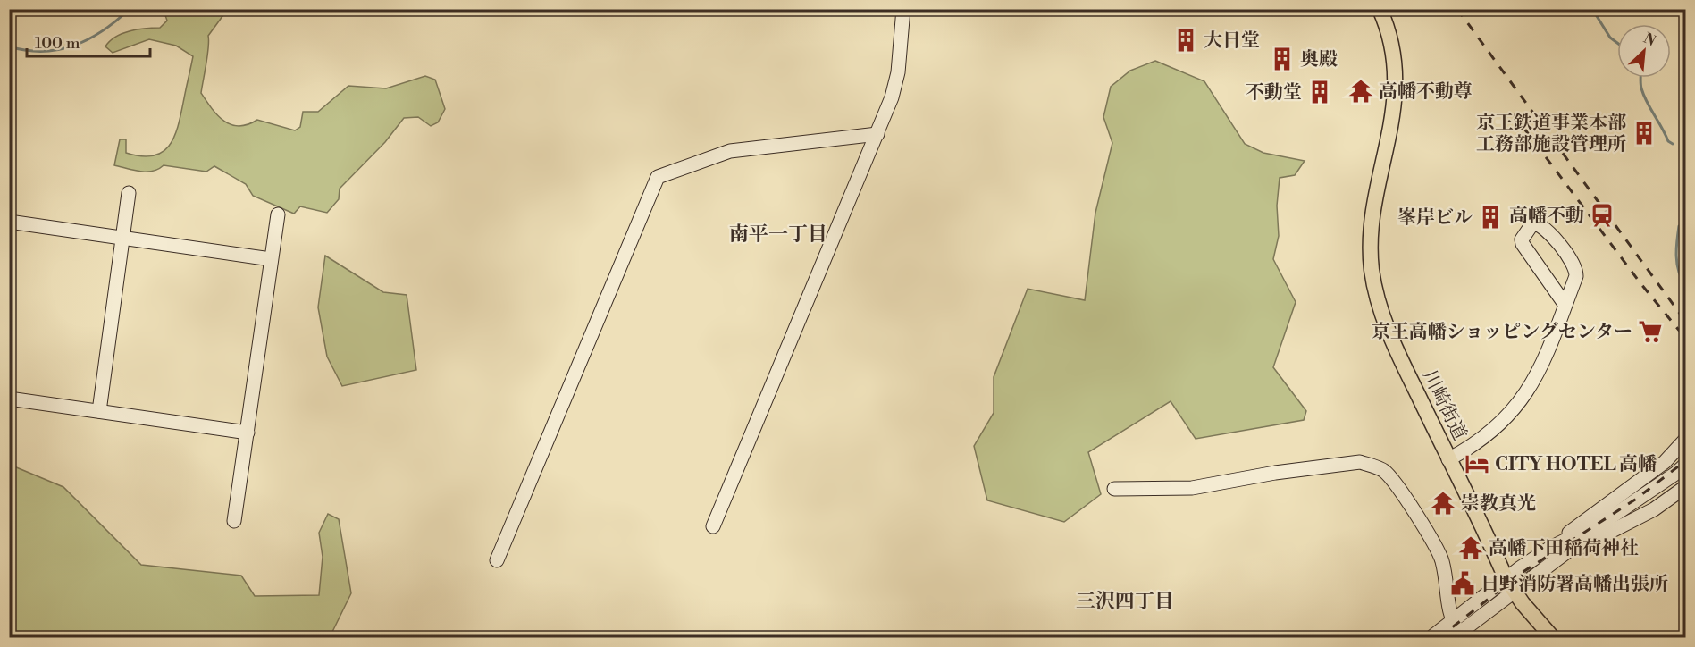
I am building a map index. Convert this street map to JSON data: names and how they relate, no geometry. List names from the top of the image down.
{
  "streets": {
    "main road": ["川崎街道"]
  },
  "districts": ["南平一丁目", "三沢四丁目"],
  "places": {
    "building": [
      "大日堂",
      "奥殿",
      "不動堂",
      "京王鉄道事業本部 工務部施設管理所",
      "峯岸ビル"
    ],
    "temple": ["高幡不動尊", "崇教真光", "高幡下田稲荷神社"],
    "station": ["高幡不動"],
    "supermarket": ["京王高幡ショッピングセンター"],
    "hotel": ["CITY HOTEL 高幡"],
    "public building": ["日野消防署高幡出張所"]
  },
  "scale_bar": "100 m",
  "north": "top right"
}
